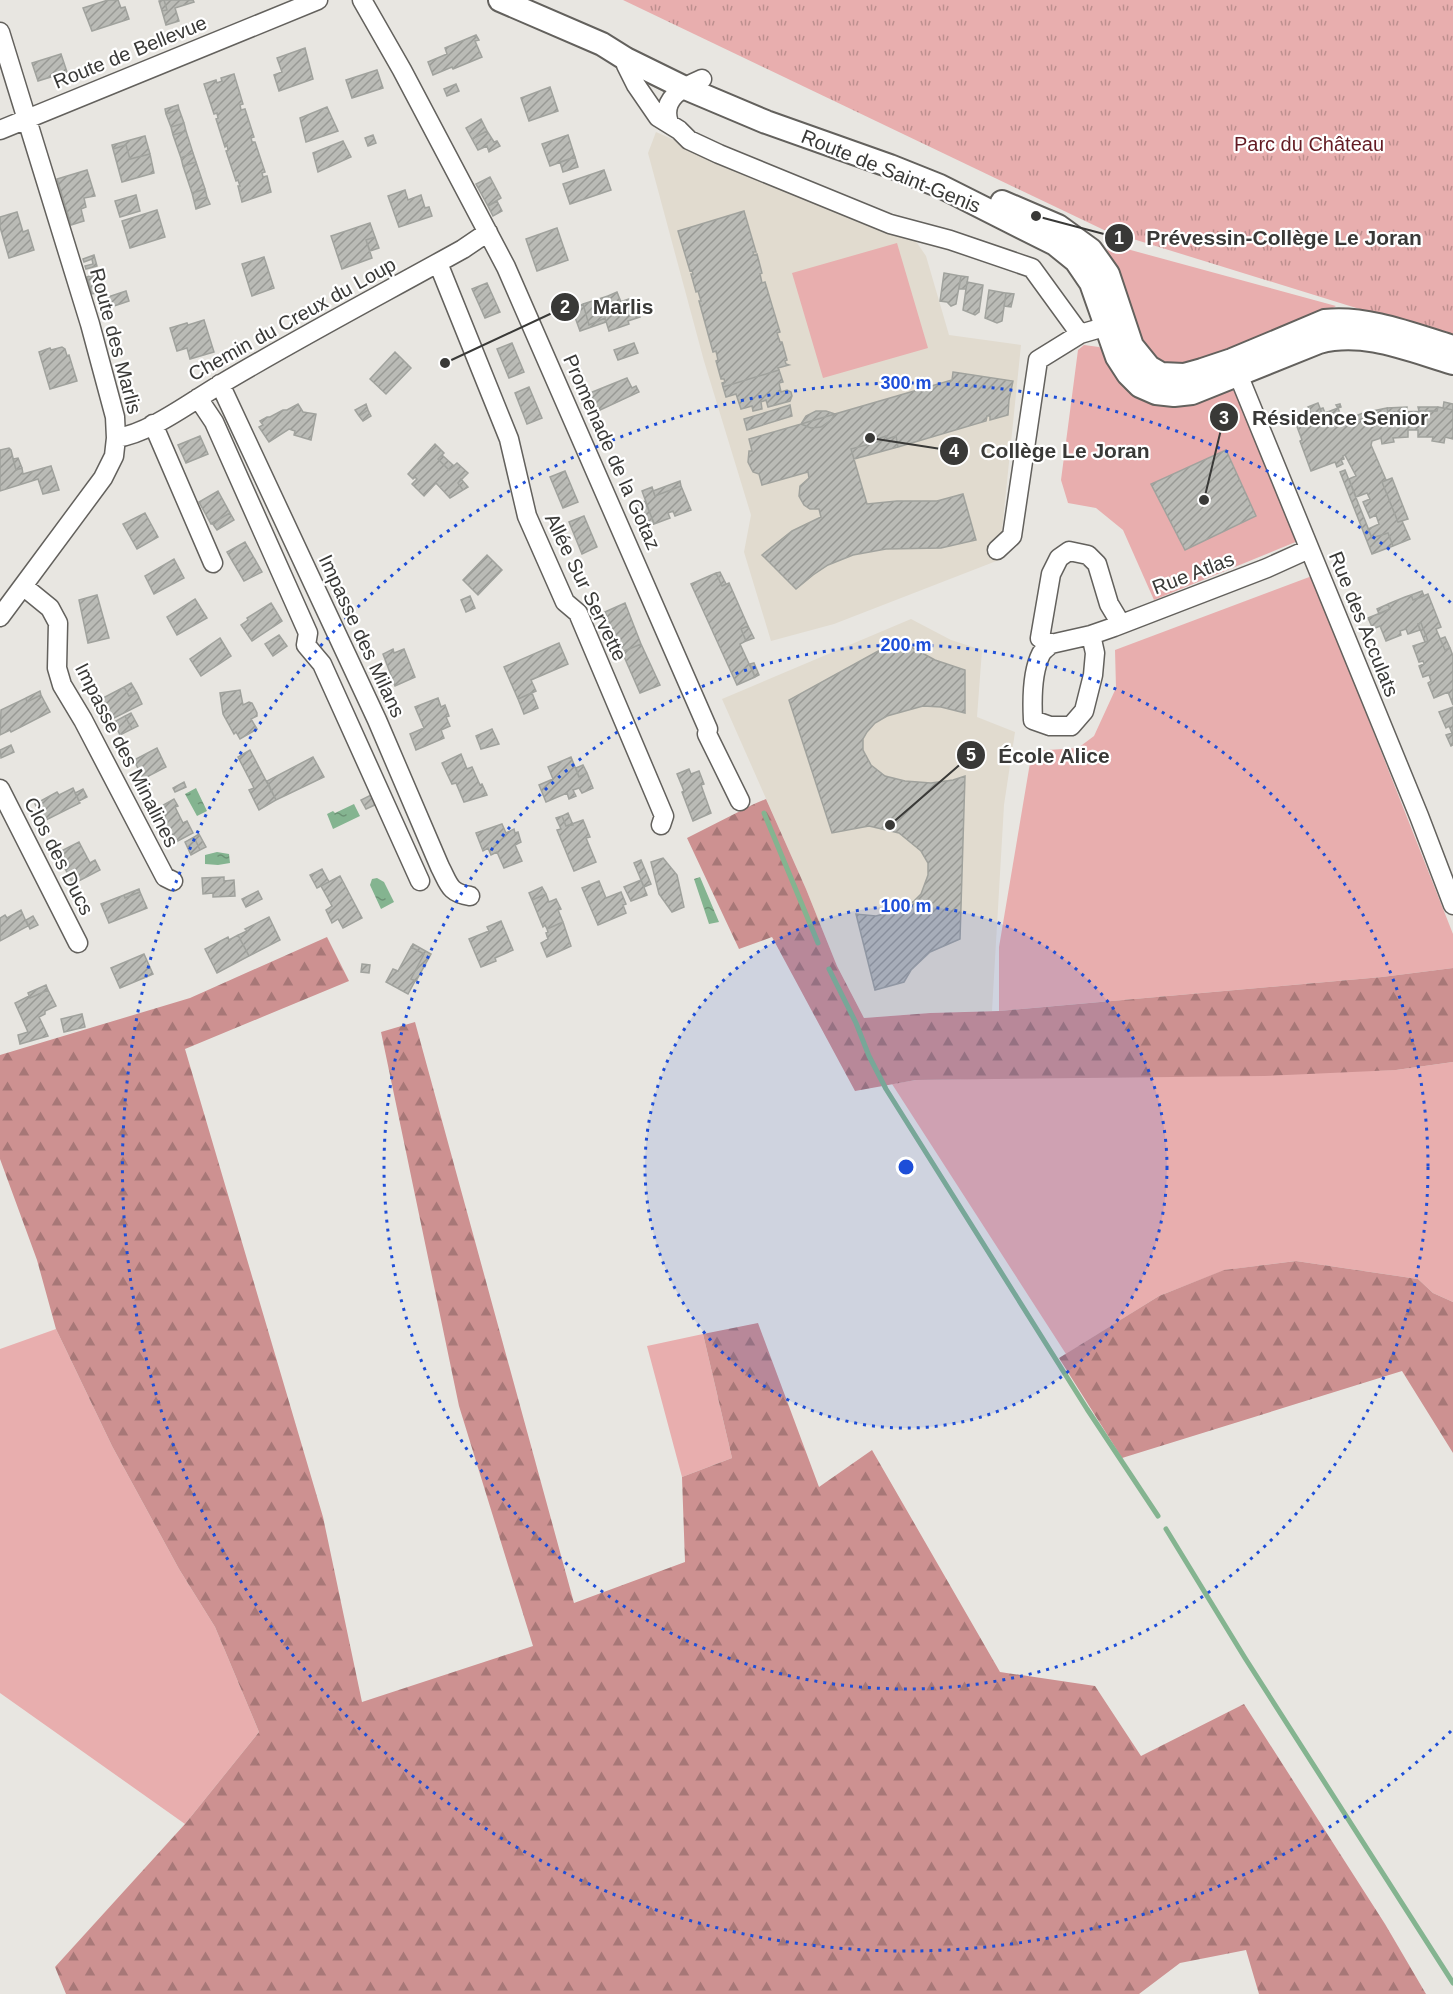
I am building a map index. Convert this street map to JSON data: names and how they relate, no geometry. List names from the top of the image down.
{
  "streets": {
    "main road": ["Route de Saint-Genis"],
    "street": [
      "Route de Bellevue",
      "Chemin du Creux du Loup",
      "Route des Marlis",
      "Promenade de la Gotaz",
      "Rue Atlas",
      "Allée Sur Servette",
      "Rue des Acculats",
      "Impasse des Milans",
      "Impasse des Minalines",
      "Clos des Ducs"
    ]
  },
  "crossings": [
    ["Route de Bellevue", "Route des Marlis"],
    ["Route de Saint-Genis", "Rue des Acculats"],
    ["Chemin du Creux du Loup", "Route des Marlis"],
    ["Chemin du Creux du Loup", "Promenade de la Gotaz"],
    ["Chemin du Creux du Loup", "Allée Sur Servette"],
    ["Chemin du Creux du Loup", "Impasse des Milans"],
    ["Route des Marlis", "Impasse des Minalines"],
    ["Rue Atlas", "Rue des Acculats"]
  ],
  "parks": ["Parc du Château"],
  "places": [
    "Prévessin-Collège Le Joran",
    "Marlis",
    "Collège Le Joran",
    "Résidence Senior",
    "École Alice"
  ],
  "rings": ["300 m", "200 m", "100 m"]
}
